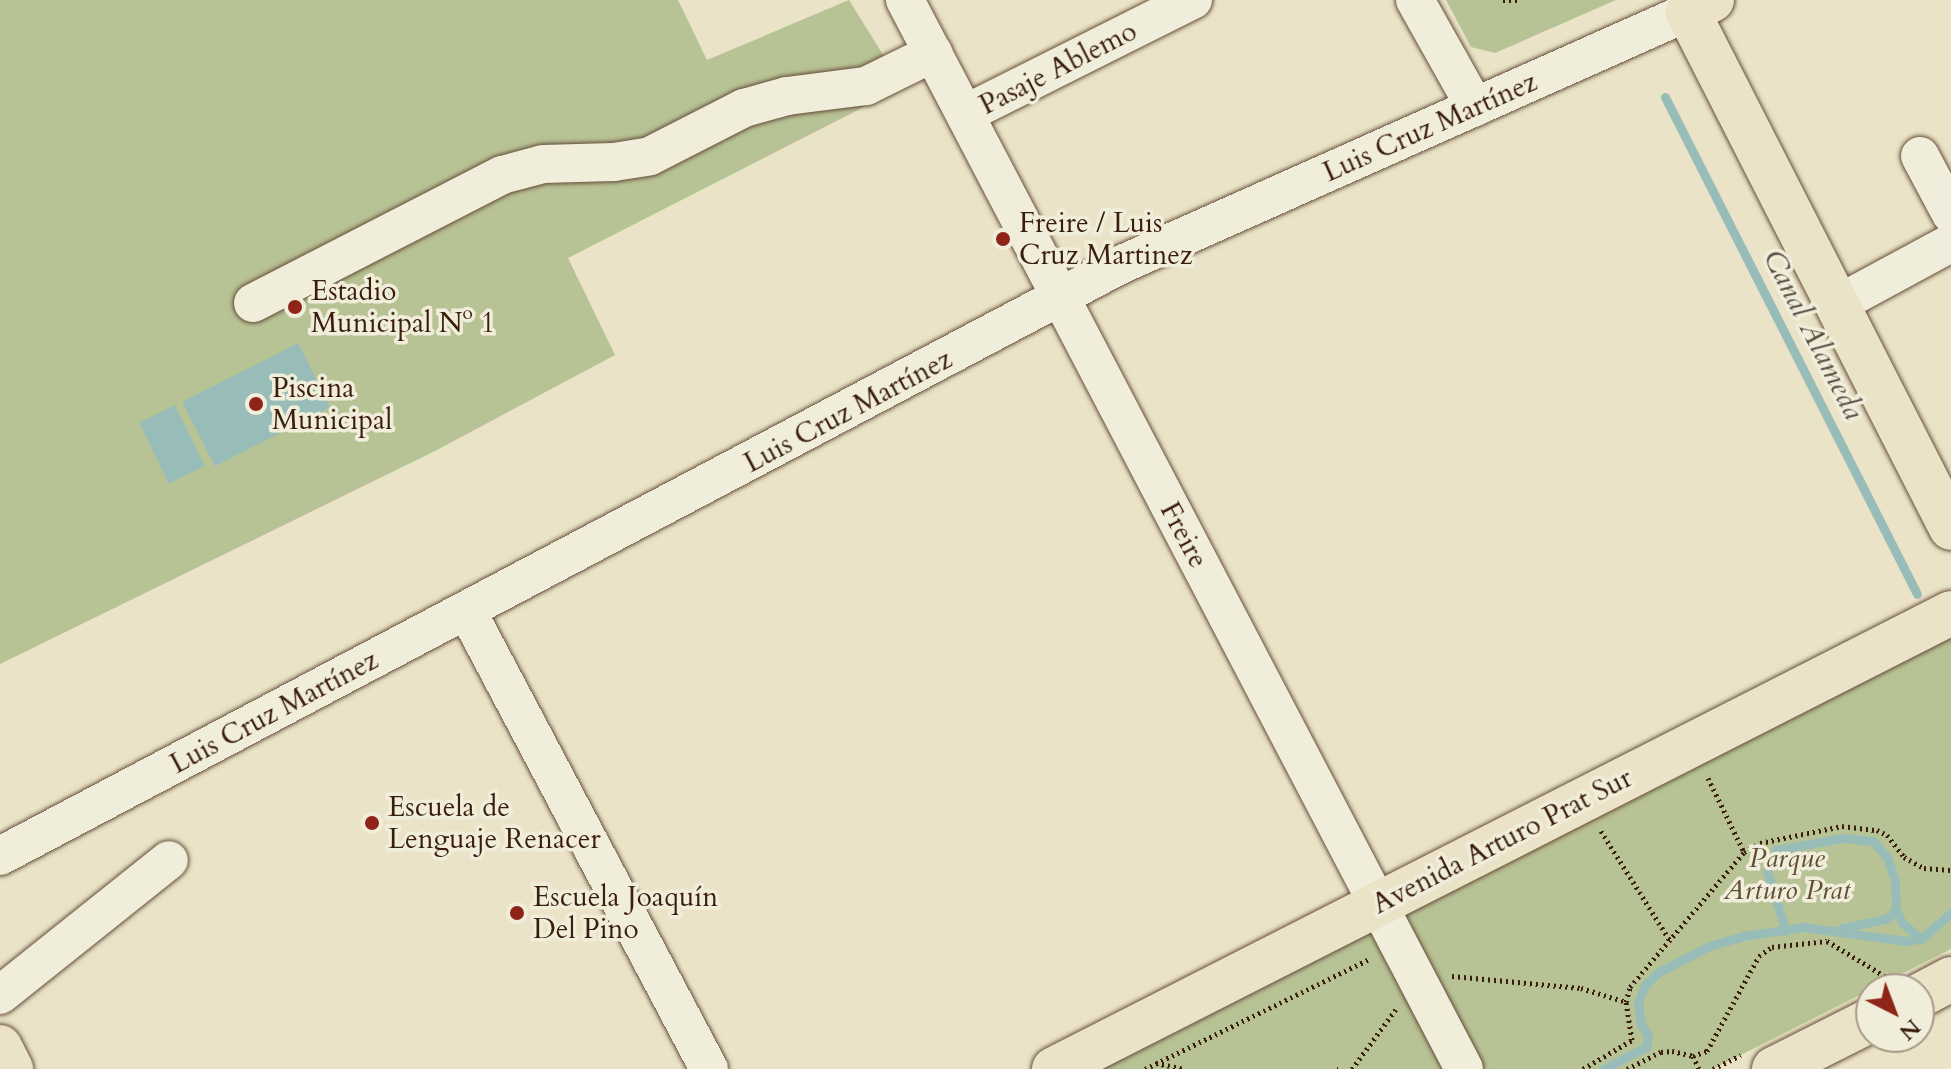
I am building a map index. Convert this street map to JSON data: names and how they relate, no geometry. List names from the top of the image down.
{
  "streets": {
    "main road": ["Avenida Arturo Prat Sur"],
    "street": ["Pasaje Ablemo", "Luis Cruz Martínez", "Freire"]
  },
  "crossings": [
    ["Pasaje Ablemo", "Freire"],
    ["Luis Cruz Martínez", "Freire"],
    ["Freire", "Avenida Arturo Prat Sur"]
  ],
  "water": ["Canal Alameda"],
  "parks": ["Parque Arturo Prat"],
  "places": [
    "Freire / Luis Cruz Martinez",
    "Estadio Municipal Nº 1",
    "Piscina Municipal",
    "Escuela de Lenguaje Renacer",
    "Escuela Joaquín Del Pino"
  ],
  "north": "bottom right"
}
